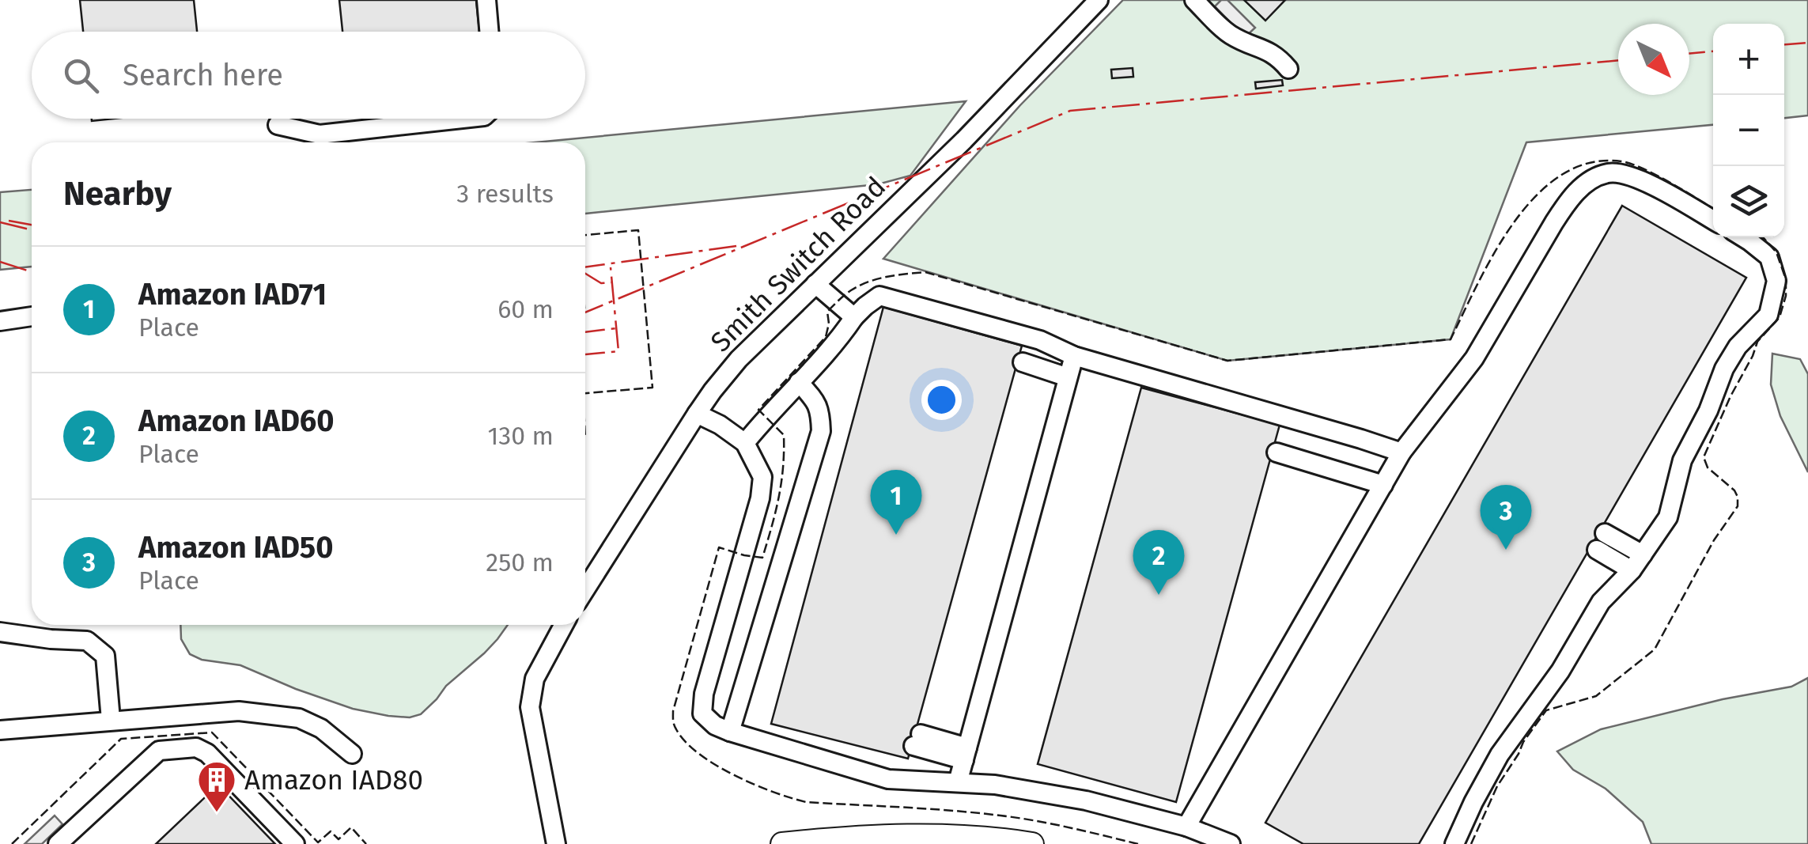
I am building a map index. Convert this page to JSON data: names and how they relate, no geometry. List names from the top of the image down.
{
  "streets": {
    "street": ["Smith Switch Road"]
  },
  "places": {
    "building": ["Amazon IAD80"]
  },
  "north": "bottom right",
  "page": {
    "map_buttons": ["+", "−"],
    "search": "Search here",
    "heading": ["Nearby", "3 results"],
    "list": [
      {
        "mark": "1",
        "name": "Amazon IAD71",
        "note": "Place",
        "value": "60 m"
      },
      {
        "mark": "2",
        "name": "Amazon IAD60",
        "note": "Place",
        "value": "130 m"
      },
      {
        "mark": "3",
        "name": "Amazon IAD50",
        "note": "Place",
        "value": "250 m"
      }
    ],
    "pins": ["1", "3", "2"]
  }
}
